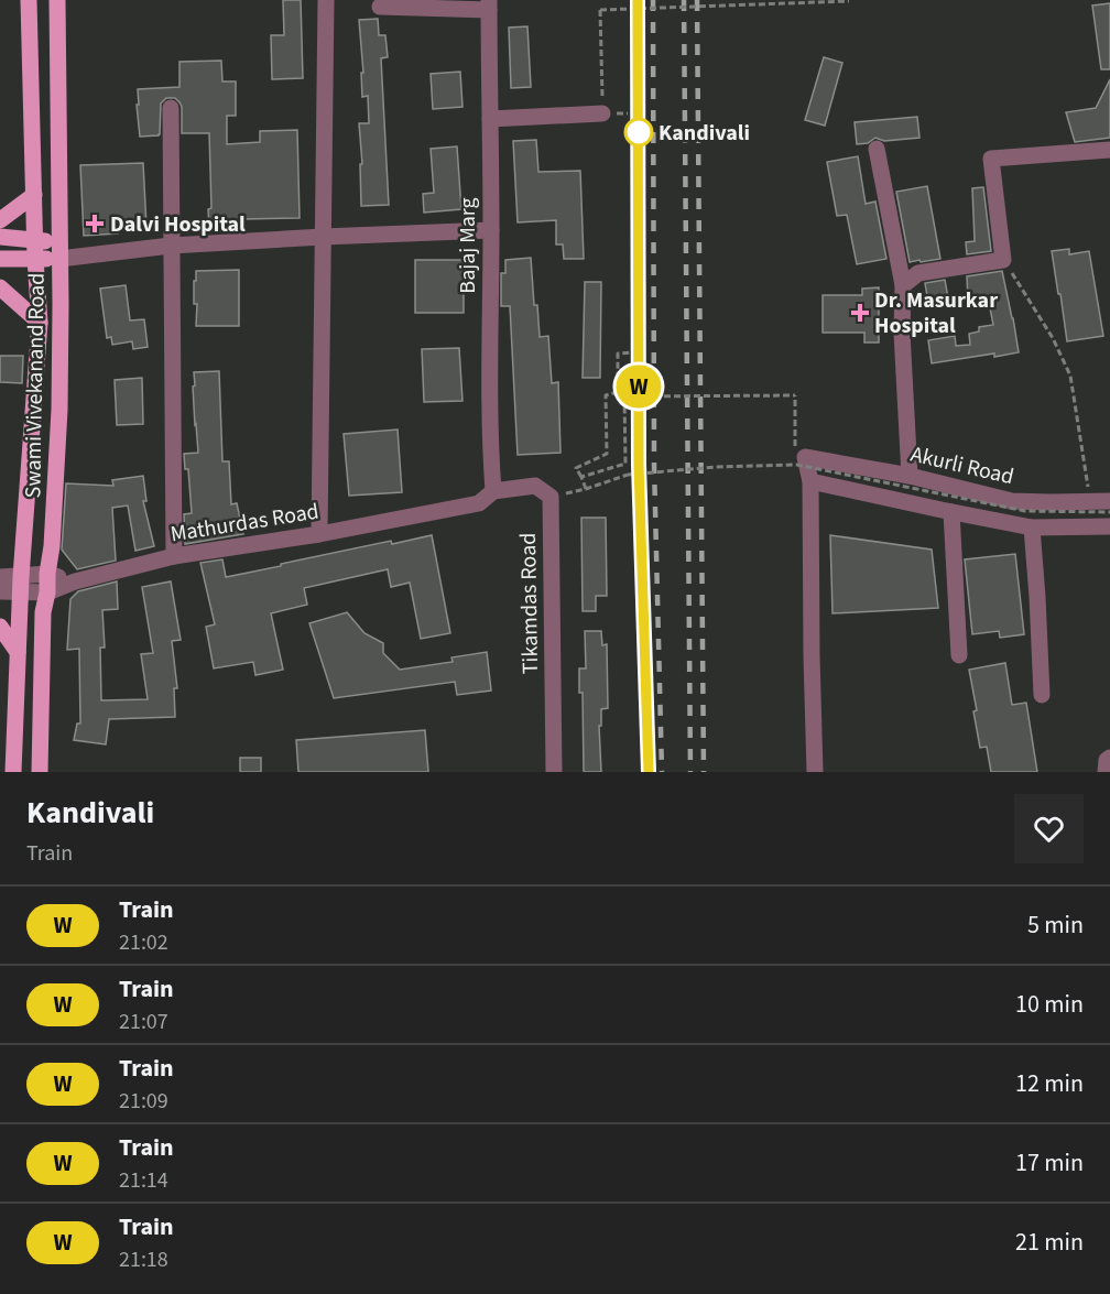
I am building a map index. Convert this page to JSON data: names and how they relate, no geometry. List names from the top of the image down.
{
  "streets": {
    "main road": ["Swami Vivekanand Road"],
    "street": [
      "Bajaj Marg",
      "Akurli Road",
      "Mathurdas Road",
      "Tikamdas Road"
    ]
  },
  "crossings": [
    ["Bajaj Marg", "Mathurdas Road"],
    ["Bajaj Marg", "Tikamdas Road"],
    ["Swami Vivekanand Road", "Mathurdas Road"],
    ["Mathurdas Road", "Tikamdas Road"]
  ],
  "places": {
    "other": ["Kandivali"],
    "health": ["Dalvi Hospital", "Dr. Masurkar Hospital"]
  },
  "page": {
    "on_map": "W",
    "heading": ["Kandivali", "Train"],
    "list": [
      {
        "mark": "W",
        "name": "Train",
        "note": "21:02",
        "value": "5 min"
      },
      {
        "mark": "W",
        "name": "Train",
        "note": "21:07",
        "value": "10 min"
      },
      {
        "mark": "W",
        "name": "Train",
        "note": "21:09",
        "value": "12 min"
      },
      {
        "mark": "W",
        "name": "Train",
        "note": "21:14",
        "value": "17 min"
      },
      {
        "mark": "W",
        "name": "Train",
        "note": "21:18",
        "value": "21 min"
      }
    ]
  }
}
